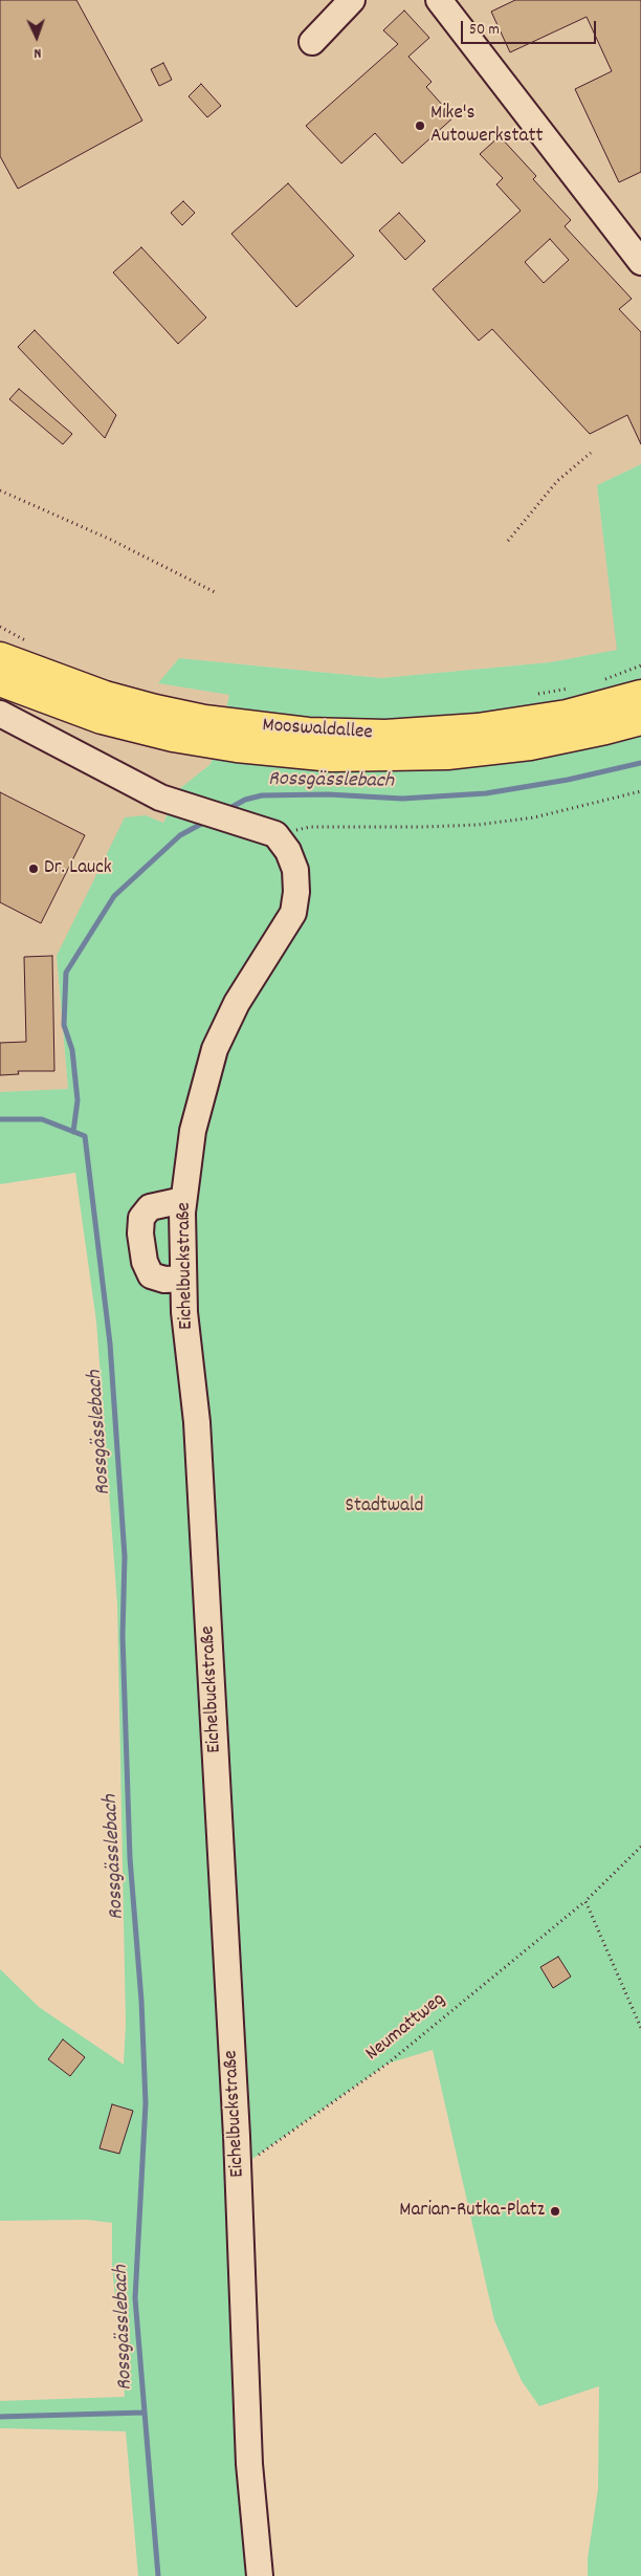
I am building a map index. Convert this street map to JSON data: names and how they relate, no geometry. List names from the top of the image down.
{
  "streets": {
    "main road": ["Mooswaldallee"],
    "street": ["Eichelbuckstraße"],
    "path": ["Neumattweg"]
  },
  "crossings": [
    ["Eichelbuckstraße", "Neumattweg"]
  ],
  "water": ["Rossgässlebach"],
  "parks": ["Stadtwald"],
  "places": ["Mike's Autowerkstatt", "Dr. Lauck", "Marian-Rutka-Platz"],
  "scale_bar": "50 m",
  "north": "bottom"
}
